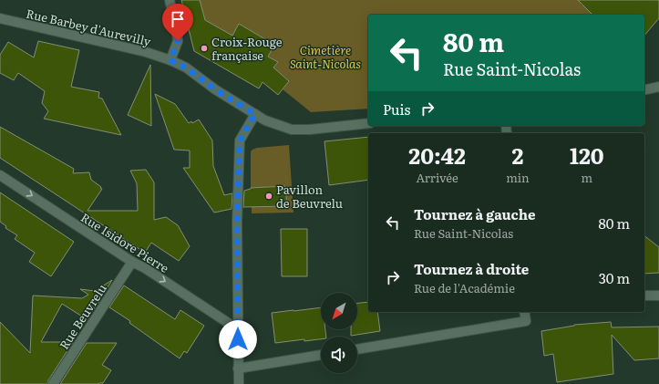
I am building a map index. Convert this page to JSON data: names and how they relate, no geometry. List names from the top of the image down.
{
  "streets": {
    "street": ["Rue Barbey d'Aurevilly", "Rue Isidore Pierre", "Rue Beuvrelu"]
  },
  "crossings": [
    ["Rue Isidore Pierre", "Rue Beuvrelu"]
  ],
  "one_way": ["Rue Isidore Pierre"],
  "parks": ["Cimetière Saint-Nicolas"],
  "places": ["Croix-Rouge française", "Pavillon de Beuvrelu"],
  "north": "bottom left",
  "page": {
    "turn": ["80 m", "Rue Saint-Nicolas"],
    "then": "Puis",
    "eta": [
      "20:42",
      "Arrivée",
      "2",
      "min",
      "120",
      "m"
    ],
    "list": [
      {
        "name": "Tournez à gauche",
        "note": "Rue Saint-Nicolas",
        "value": "80 m"
      },
      {
        "name": "Tournez à droite",
        "note": "Rue de l'Académie",
        "value": "30 m"
      }
    ]
  }
}
